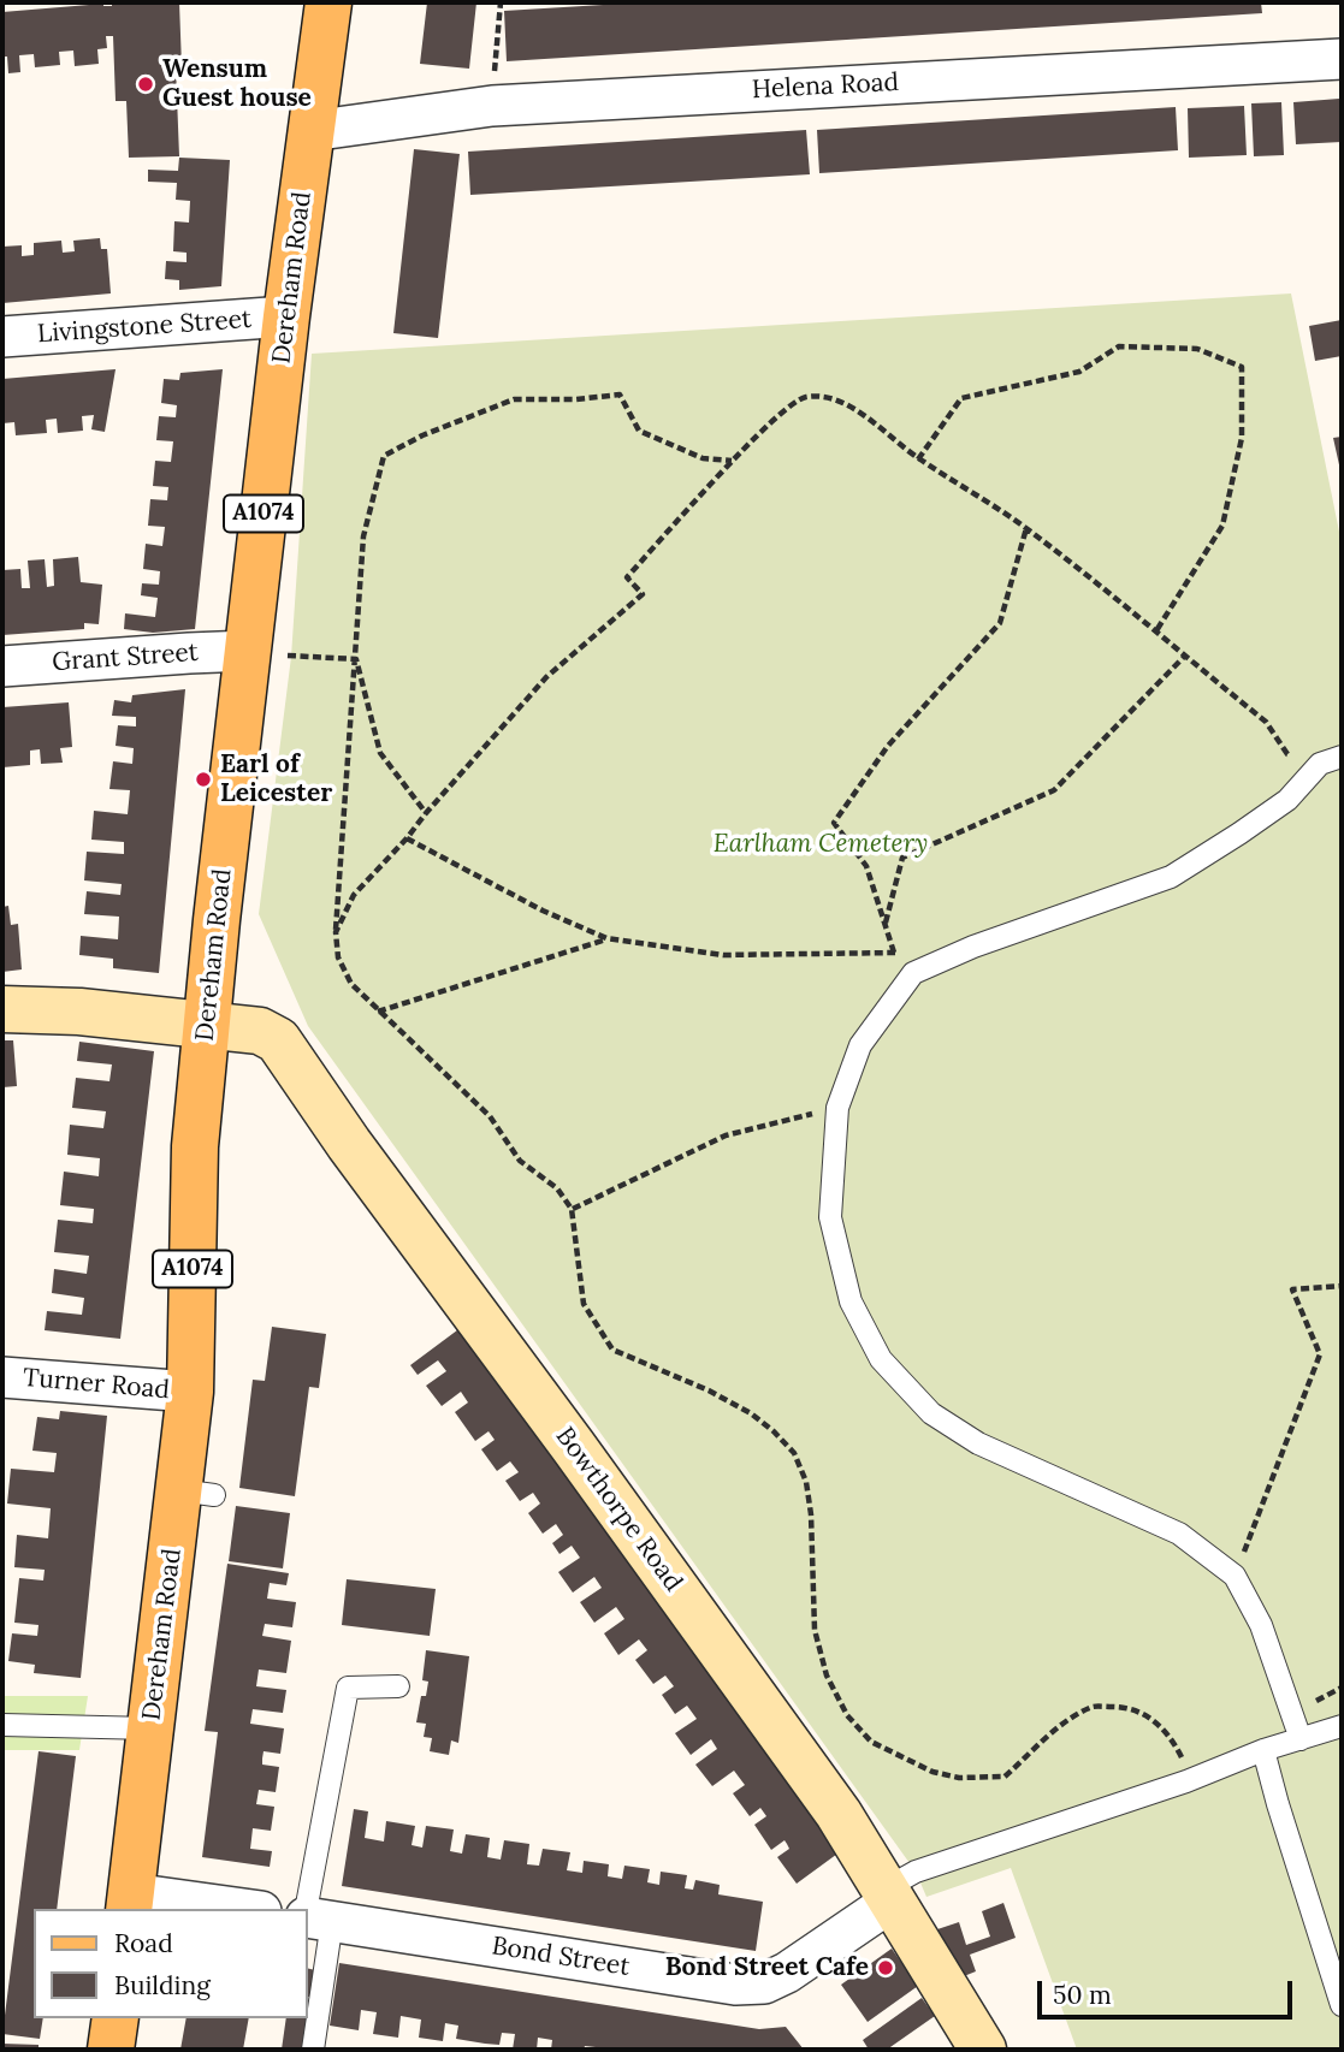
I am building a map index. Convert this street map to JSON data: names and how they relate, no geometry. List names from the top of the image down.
{
  "streets": {
    "main road": ["Dereham Road", "A1074"],
    "street": [
      "Helena Road",
      "Livingstone Street",
      "Grant Street",
      "Turner Road",
      "Bowthorpe Road",
      "Bond Street"
    ]
  },
  "crossings": [
    ["Helena Road", "Dereham Road"],
    ["Dereham Road", "Livingstone Street"],
    ["Dereham Road", "Grant Street"],
    ["Dereham Road", "Turner Road"],
    ["Dereham Road", "Bowthorpe Road"],
    ["Bowthorpe Road", "Bond Street"]
  ],
  "parks": ["Earlham Cemetery"],
  "places": ["Wensum Guest house", "Earl of Leicester", "Bond Street Cafe"],
  "legend": ["Road", "Building"],
  "scale_bar": "50 m"
}
